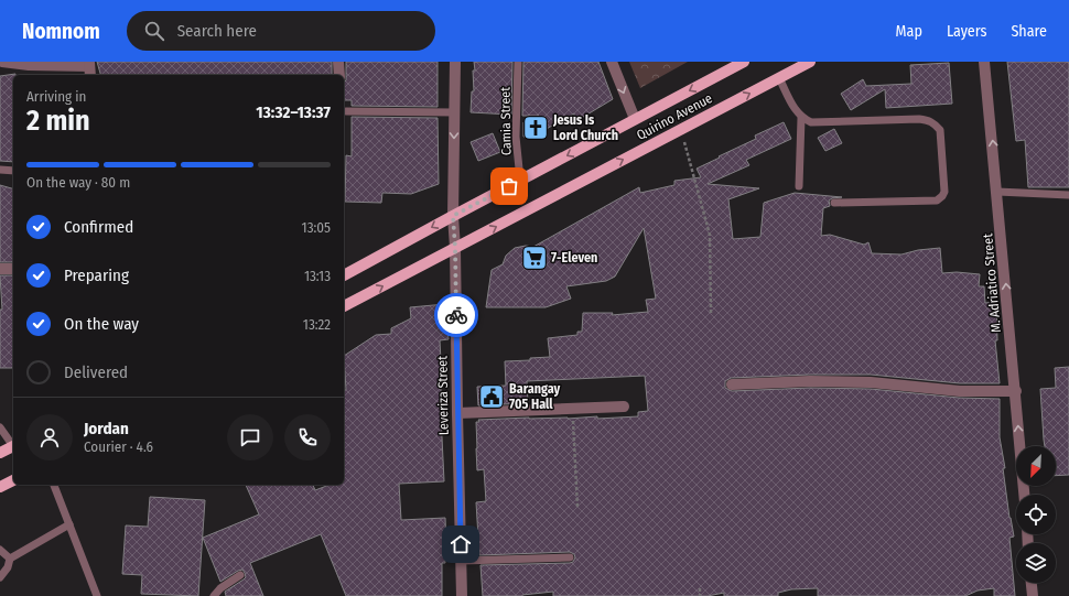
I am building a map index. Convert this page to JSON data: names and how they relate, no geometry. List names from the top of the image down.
{
  "streets": {
    "main road": ["Quirino Avenue"],
    "street": ["M. Adriatico Street", "Leveriza Street"],
    "lane": ["Camia Street"]
  },
  "crossings": [
    ["Quirino Avenue", "Camia Street"],
    ["Quirino Avenue", "Leveriza Street"]
  ],
  "one_way": ["M. Adriatico Street"],
  "places": {
    "church": ["Jesus Is Lord Church"],
    "supermarket": ["7-Eleven"],
    "public building": ["Barangay 705 Hall"]
  },
  "north": "bottom left",
  "page": {
    "header": "Nomnom",
    "search": "Search here",
    "nav": ["Map", "Layers", "Share"],
    "heading": ["2 min", "Arriving in", "13:32–13:37"],
    "panel": ["Jordan", "Courier · 4.6"],
    "bar": "On the way · 80 m",
    "list": [
      ["Confirmed", "13:05"],
      ["Preparing", "13:13"],
      ["On the way", "13:22"],
      "Delivered"
    ]
  }
}
